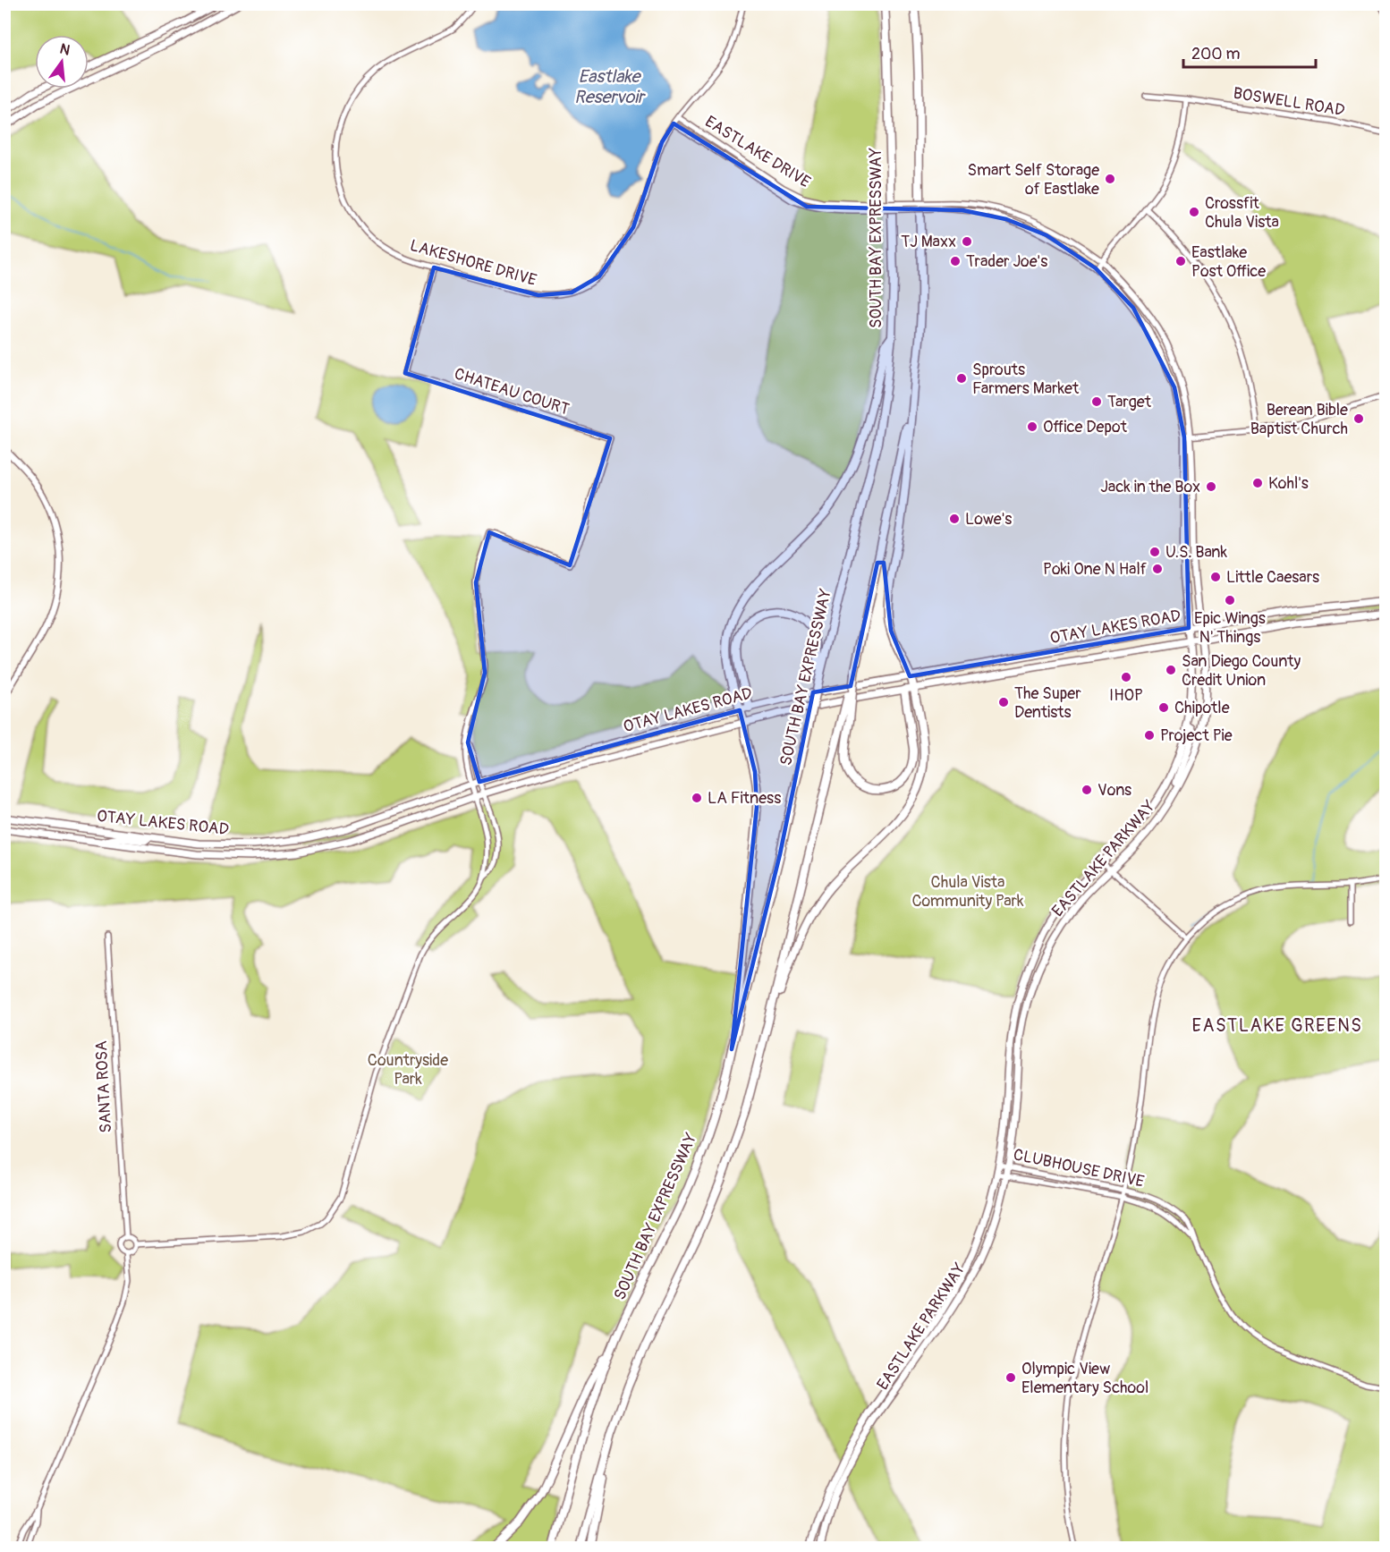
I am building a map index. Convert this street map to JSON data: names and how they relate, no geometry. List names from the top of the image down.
{
  "streets": {
    "highway": ["SOUTH BAY EXPRESSWAY"],
    "main road": ["OTAY LAKES ROAD", "EASTLAKE PARKWAY"],
    "street": [
      "BOSWELL ROAD",
      "EASTLAKE DRIVE",
      "LAKESHORE DRIVE",
      "CHATEAU COURT",
      "SANTA ROSA",
      "CLUBHOUSE DRIVE"
    ]
  },
  "crossings": [
    ["EASTLAKE DRIVE", "LAKESHORE DRIVE"],
    ["EASTLAKE DRIVE", "EASTLAKE PARKWAY"],
    ["LAKESHORE DRIVE", "CHATEAU COURT"],
    ["CHATEAU COURT", "OTAY LAKES ROAD"],
    ["OTAY LAKES ROAD", "EASTLAKE PARKWAY"],
    ["EASTLAKE PARKWAY", "CLUBHOUSE DRIVE"]
  ],
  "districts": ["EASTLAKE GREENS"],
  "water": ["Eastlake Reservoir"],
  "parks": ["Chula Vista Community Park", "Countryside Park"],
  "places": [
    "Smart Self Storage of Eastlake",
    "Crossfit Chula Vista",
    "TJ Maxx",
    "Trader Joe's",
    "Eastlake Post Office",
    "Sprouts Farmers Market",
    "Target",
    "Berean Bible Baptist Church",
    "Office Depot",
    "Kohl's",
    "Jack in the Box",
    "Lowe's",
    "U.S. Bank",
    "Poki One N Half",
    "Little Caesars",
    "Epic Wings N' Things",
    "San Diego County Credit Union",
    "IHOP",
    "The Super Dentists",
    "Chipotle",
    "Project Pie",
    "Vons",
    "LA Fitness",
    "Olympic View Elementary School"
  ],
  "scale_bar": "200 m",
  "north": "top"
}
